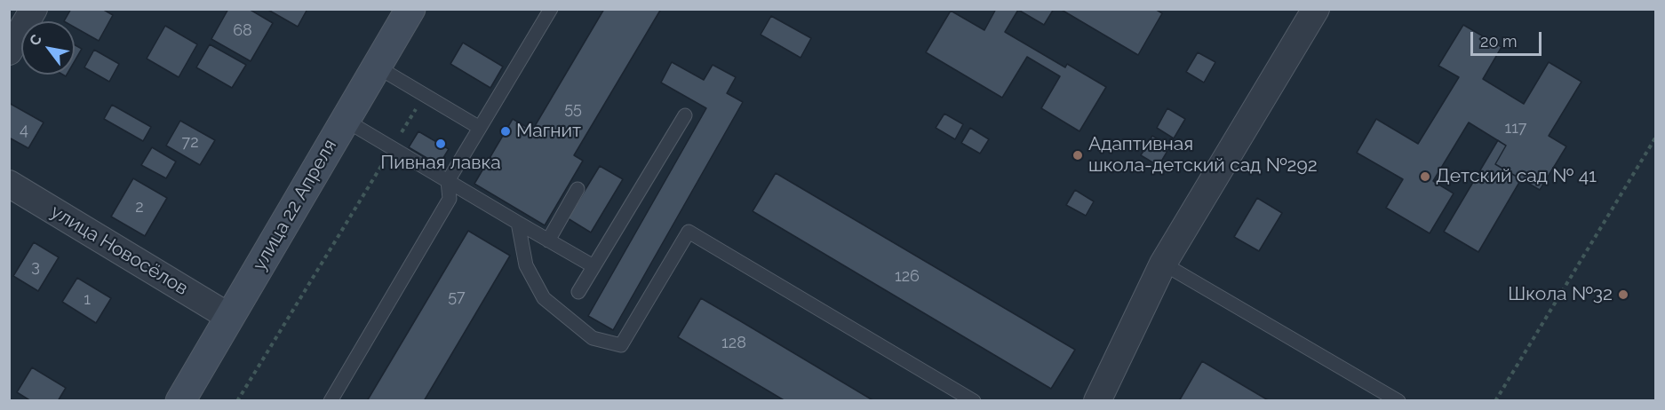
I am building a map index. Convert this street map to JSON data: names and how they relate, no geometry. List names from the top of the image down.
{
  "streets": {
    "main road": ["улица 22 Апреля"],
    "street": ["улица Новосёлов"]
  },
  "crossings": [
    ["улица 22 Апреля", "улица Новосёлов"]
  ],
  "places": [
    "Магнит",
    "Пивная лавка",
    "Адаптивная школа-детский сад №292",
    "Детский сад № 41",
    "Школа №32"
  ],
  "house_numbers": [
    "68",
    "55",
    "117",
    "4",
    "72",
    "2",
    "3",
    "126",
    "57",
    "1",
    "128"
  ],
  "scale_bar": "20 m",
  "north": "top left"
}
